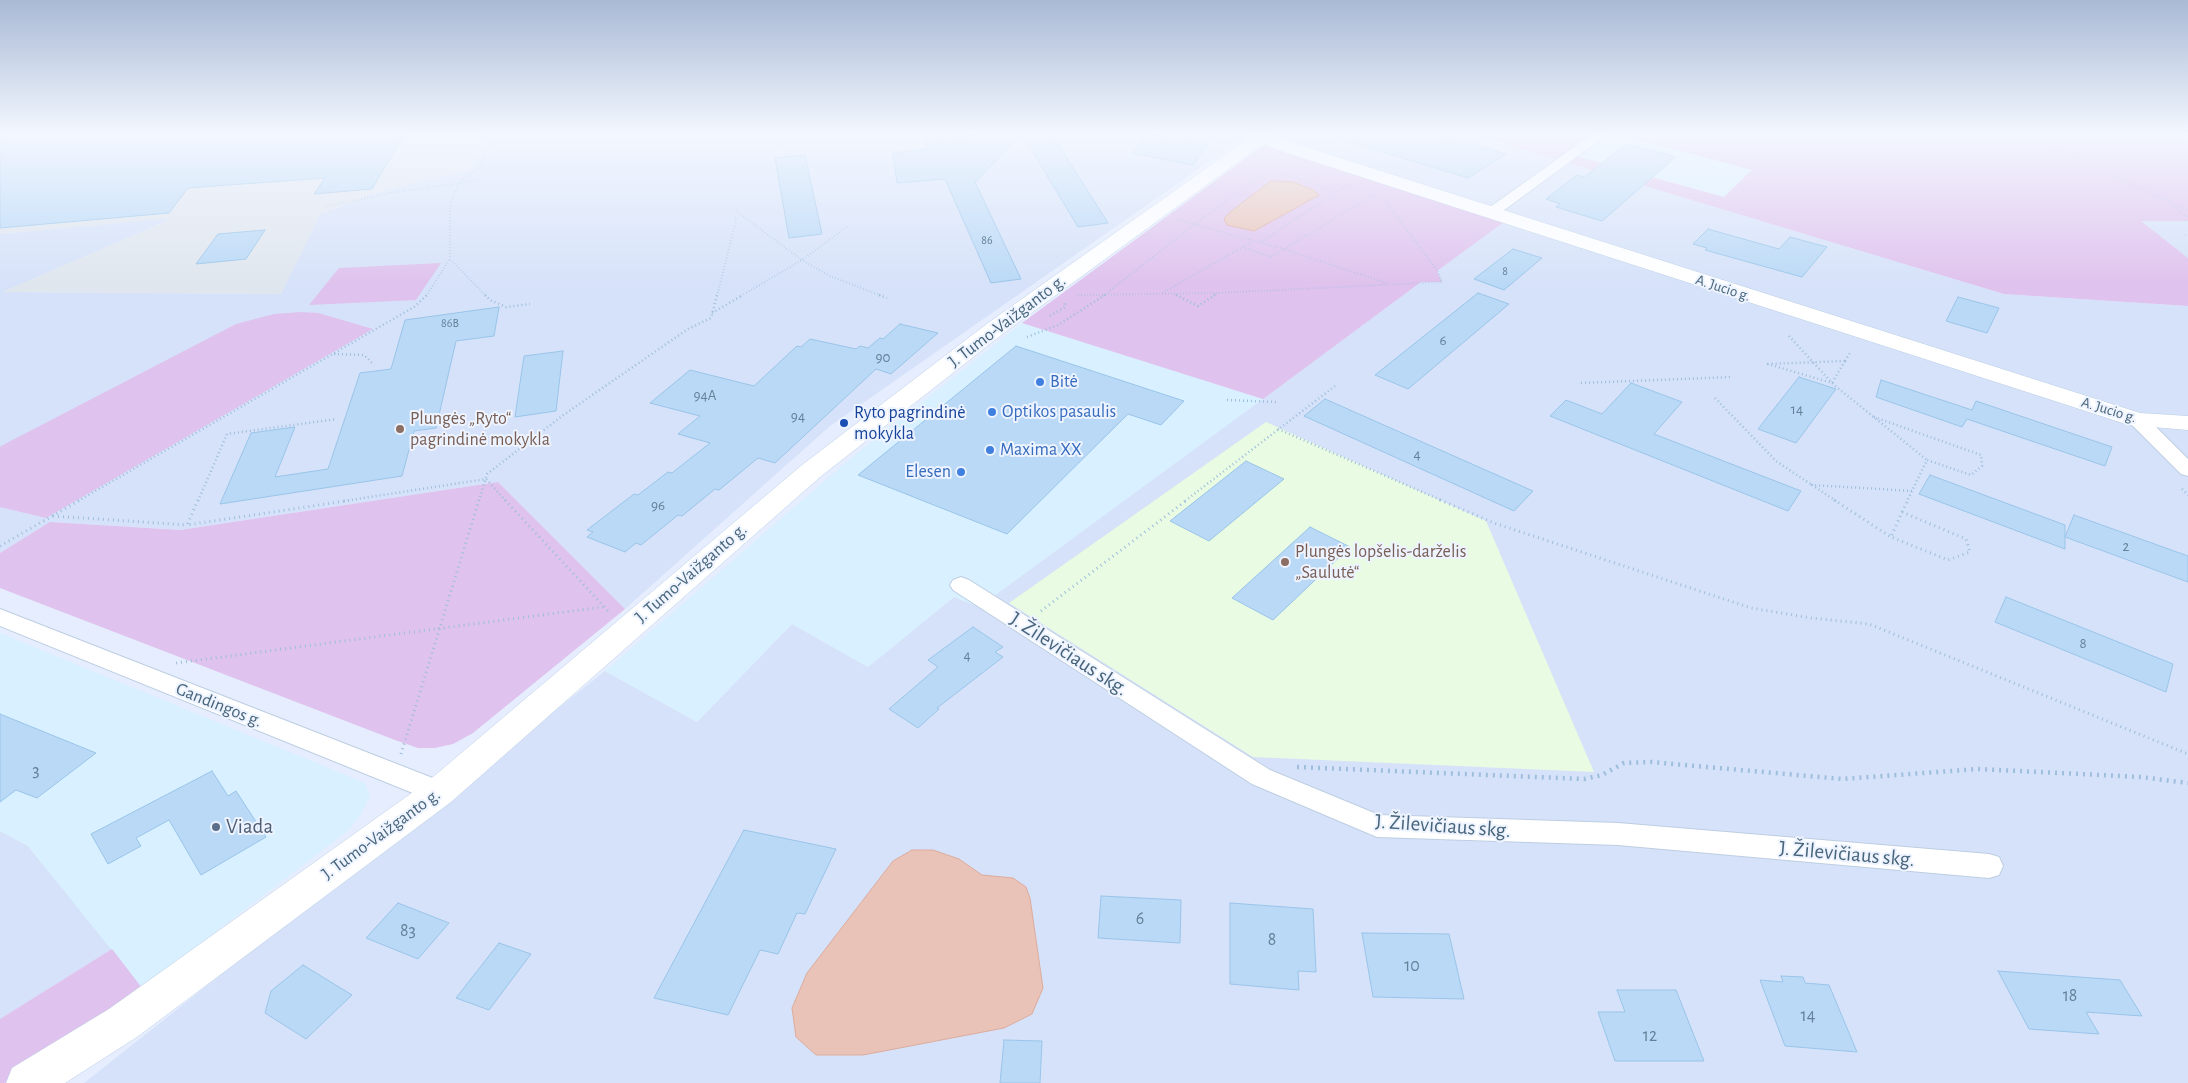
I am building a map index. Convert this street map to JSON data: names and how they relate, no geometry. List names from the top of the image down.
{
  "streets": {
    "main road": ["A. Jucio g.", "J. Tumo-Vaižganto g."],
    "street": ["J. Žilevičiaus skg.", "Gandingos g."]
  },
  "crossings": [
    ["J. Tumo-Vaižganto g.", "Gandingos g."]
  ],
  "places": [
    "Bitė",
    "Optikos pasaulis",
    "Ryto pagrindinė mokykla",
    "Plungės „Ryto“ pagrindinė mokykla",
    "Maxima XX",
    "Elesen",
    "Plungės lopšelis-darželis „Saulutė“",
    "Viada"
  ],
  "house_numbers": [
    "86",
    "8",
    "86B",
    "6",
    "90",
    "94A",
    "14",
    "94",
    "4",
    "96",
    "2",
    "8",
    "4",
    "3",
    "6",
    "83",
    "8",
    "10",
    "18",
    "14",
    "12"
  ]
}
